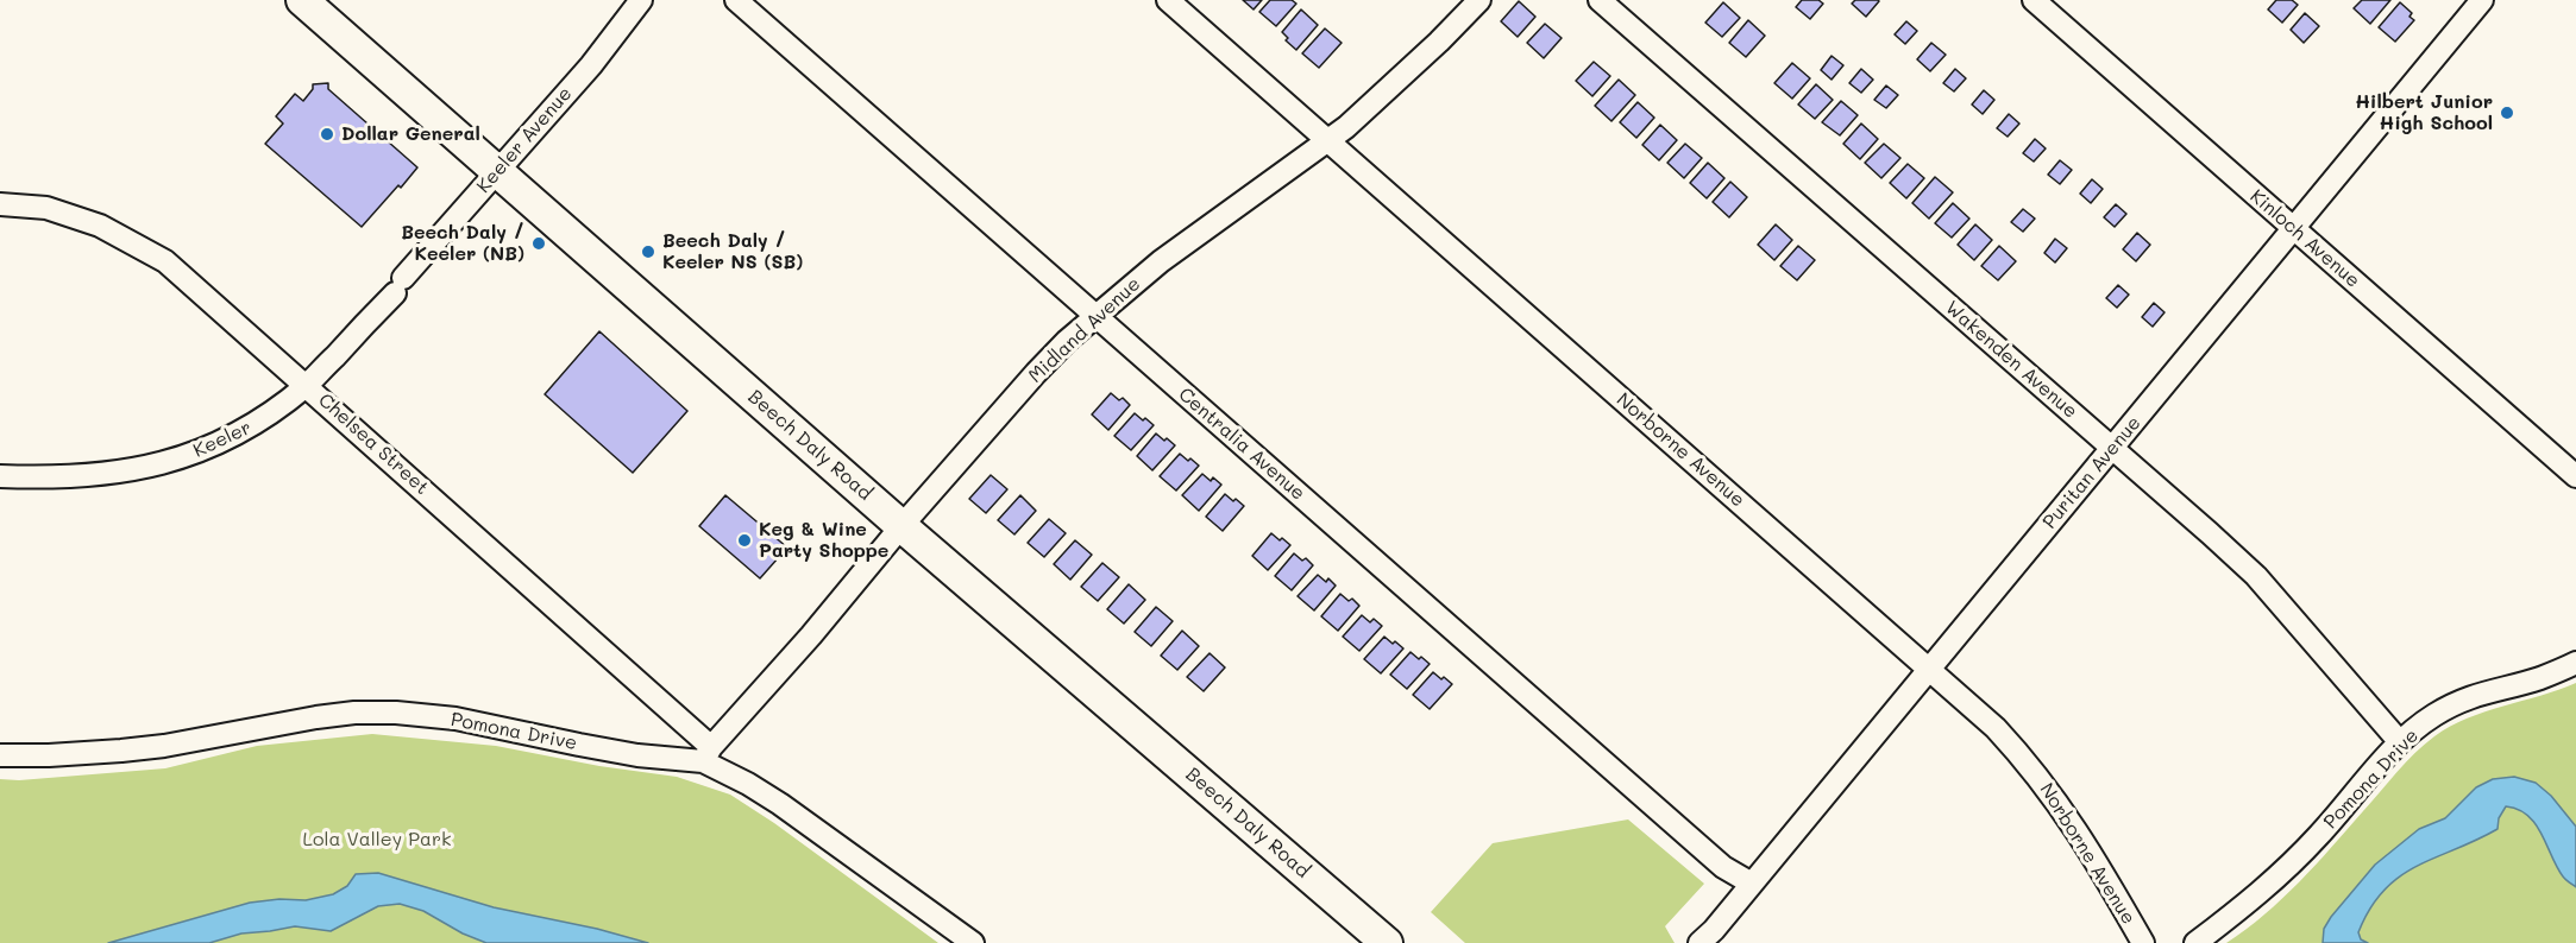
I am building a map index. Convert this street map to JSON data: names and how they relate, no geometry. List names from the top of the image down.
{
  "streets": {
    "main road": ["Beech Daly Road"],
    "street": [
      "Keeler Avenue",
      "Kinloch Avenue",
      "Midland Avenue",
      "Wakenden Avenue",
      "Keeler",
      "Chelsea Street",
      "Centralia Avenue",
      "Norborne Avenue",
      "Puritan Avenue",
      "Pomona Drive"
    ]
  },
  "crossings": [
    ["Keeler Avenue", "Keeler"],
    ["Keeler Avenue", "Beech Daly Road"],
    ["Kinloch Avenue", "Puritan Avenue"],
    ["Midland Avenue", "Chelsea Street"],
    ["Midland Avenue", "Centralia Avenue"],
    ["Midland Avenue", "Beech Daly Road"],
    ["Midland Avenue", "Norborne Avenue"],
    ["Midland Avenue", "Pomona Drive"],
    ["Wakenden Avenue", "Puritan Avenue"],
    ["Wakenden Avenue", "Pomona Drive"],
    ["Keeler", "Chelsea Street"],
    ["Chelsea Street", "Pomona Drive"],
    ["Centralia Avenue", "Puritan Avenue"],
    ["Norborne Avenue", "Puritan Avenue"]
  ],
  "parks": ["Lola Valley Park"],
  "places": [
    "Hilbert Junior High School",
    "Dollar General",
    "Beech Daly / Keeler (NB)",
    "Beech Daly / Keeler NS (SB)",
    "Keg & Wine Party Shoppe"
  ]
}
